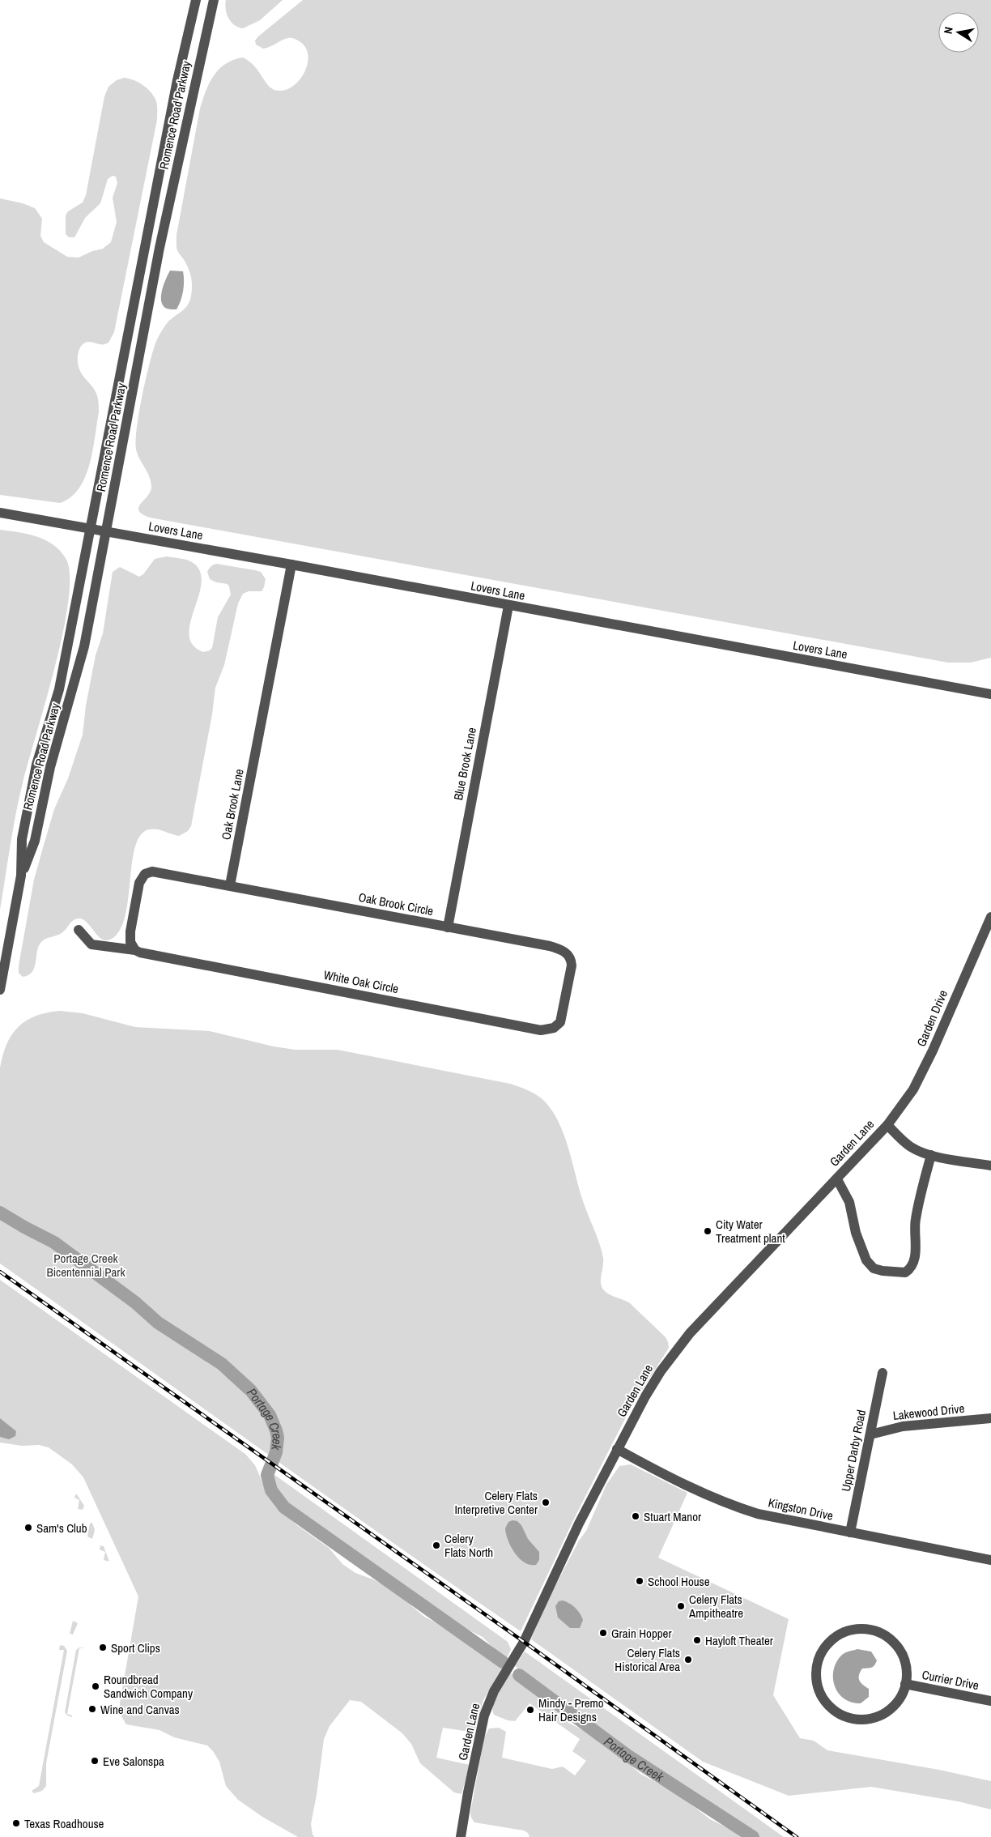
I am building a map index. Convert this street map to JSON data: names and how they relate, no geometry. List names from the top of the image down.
{
  "streets": {
    "street": [
      "Romence Road Parkway",
      "Lovers Lane",
      "Blue Brook Lane",
      "Oak Brook Lane",
      "Oak Brook Circle",
      "White Oak Circle",
      "Garden Drive",
      "Garden Lane",
      "Lakewood Drive",
      "Upper Darby Road",
      "Kingston Drive",
      "Currier Drive"
    ]
  },
  "crossings": [
    ["Romence Road Parkway", "Lovers Lane"],
    ["Lovers Lane", "Blue Brook Lane"],
    ["Lovers Lane", "Oak Brook Lane"],
    ["Blue Brook Lane", "Oak Brook Circle"],
    ["Oak Brook Lane", "Oak Brook Circle"],
    ["Oak Brook Circle", "White Oak Circle"],
    ["Garden Drive", "Garden Lane"],
    ["Garden Lane", "Kingston Drive"],
    ["Lakewood Drive", "Upper Darby Road"],
    ["Upper Darby Road", "Kingston Drive"]
  ],
  "water": ["Portage Creek"],
  "parks": ["Portage Creek Bicentennial Park"],
  "places": [
    "City Water Treatment plant",
    "Celery Flats Interpretive Center",
    "Stuart Manor",
    "Sam's Club",
    "Celery Flats North",
    "School House",
    "Celery Flats Ampitheatre",
    "Grain Hopper",
    "Hayloft Theater",
    "Sport Clips",
    "Celery Flats Historical Area",
    "Roundbread Sandwich Company",
    "Wine and Canvas",
    "Mindy - Premo Hair Designs",
    "Eve Salonspa",
    "Texas Roadhouse"
  ],
  "north": "left"
}
